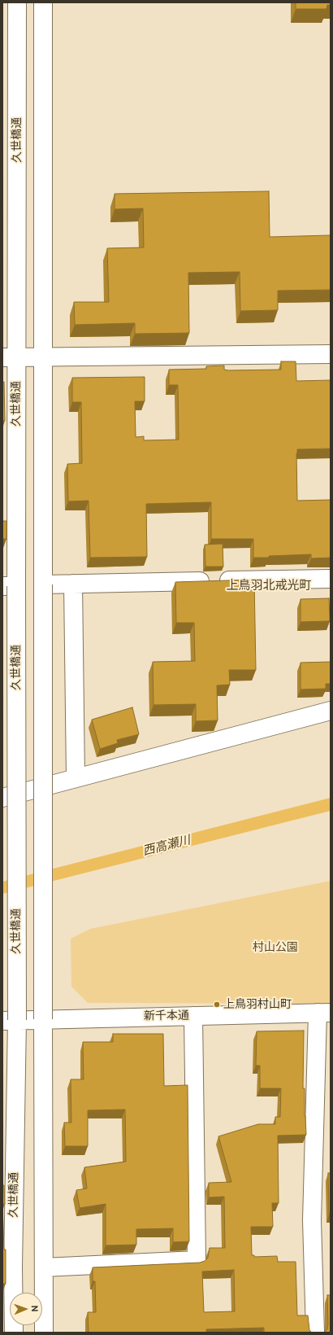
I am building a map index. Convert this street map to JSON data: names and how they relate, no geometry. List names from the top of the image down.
{
  "streets": {
    "street": ["久世橋通", "新千本通"]
  },
  "crossings": [
    ["久世橋通", "新千本通"]
  ],
  "districts": ["上鳥羽北戒光町"],
  "water": ["西高瀬川"],
  "parks": ["村山公園"],
  "places": ["上鳥羽村山町"],
  "north": "right"
}
